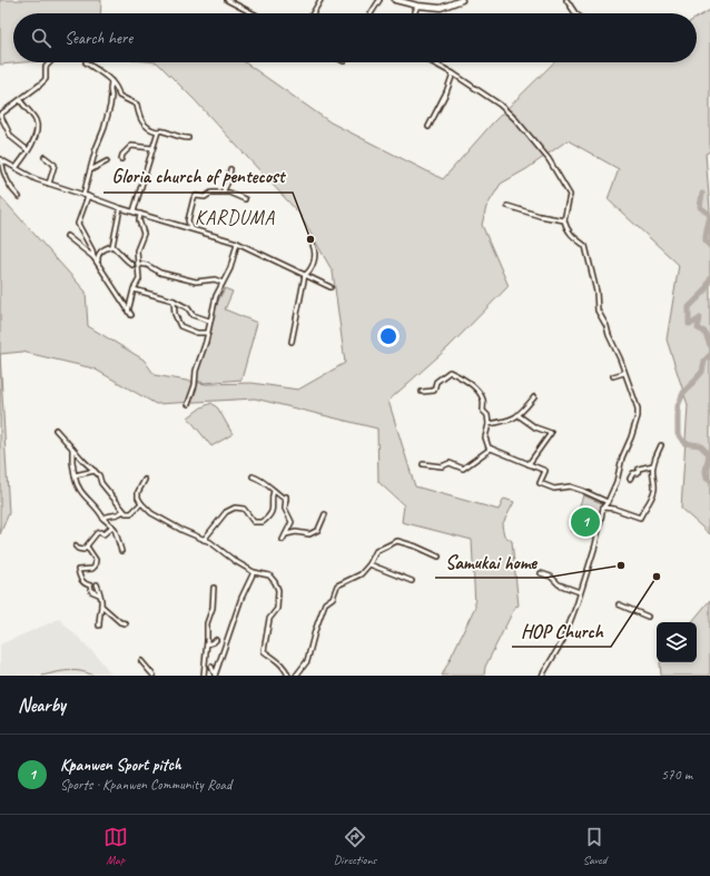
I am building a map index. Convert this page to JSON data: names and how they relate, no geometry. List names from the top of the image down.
{
  "districts": ["KARDUMA"],
  "places": ["Gloria church of pentecost", "Samukai home", "HOP Church"],
  "page": {
    "search": "Search here",
    "pins": "1",
    "heading": "Nearby",
    "list": [
      {
        "mark": "1",
        "name": "Kpanwen Sport pitch",
        "note": "Sports · Kpanwen Community Road",
        "value": "570 m"
      }
    ],
    "nav": ["Map", "Directions", "Saved"]
  }
}
